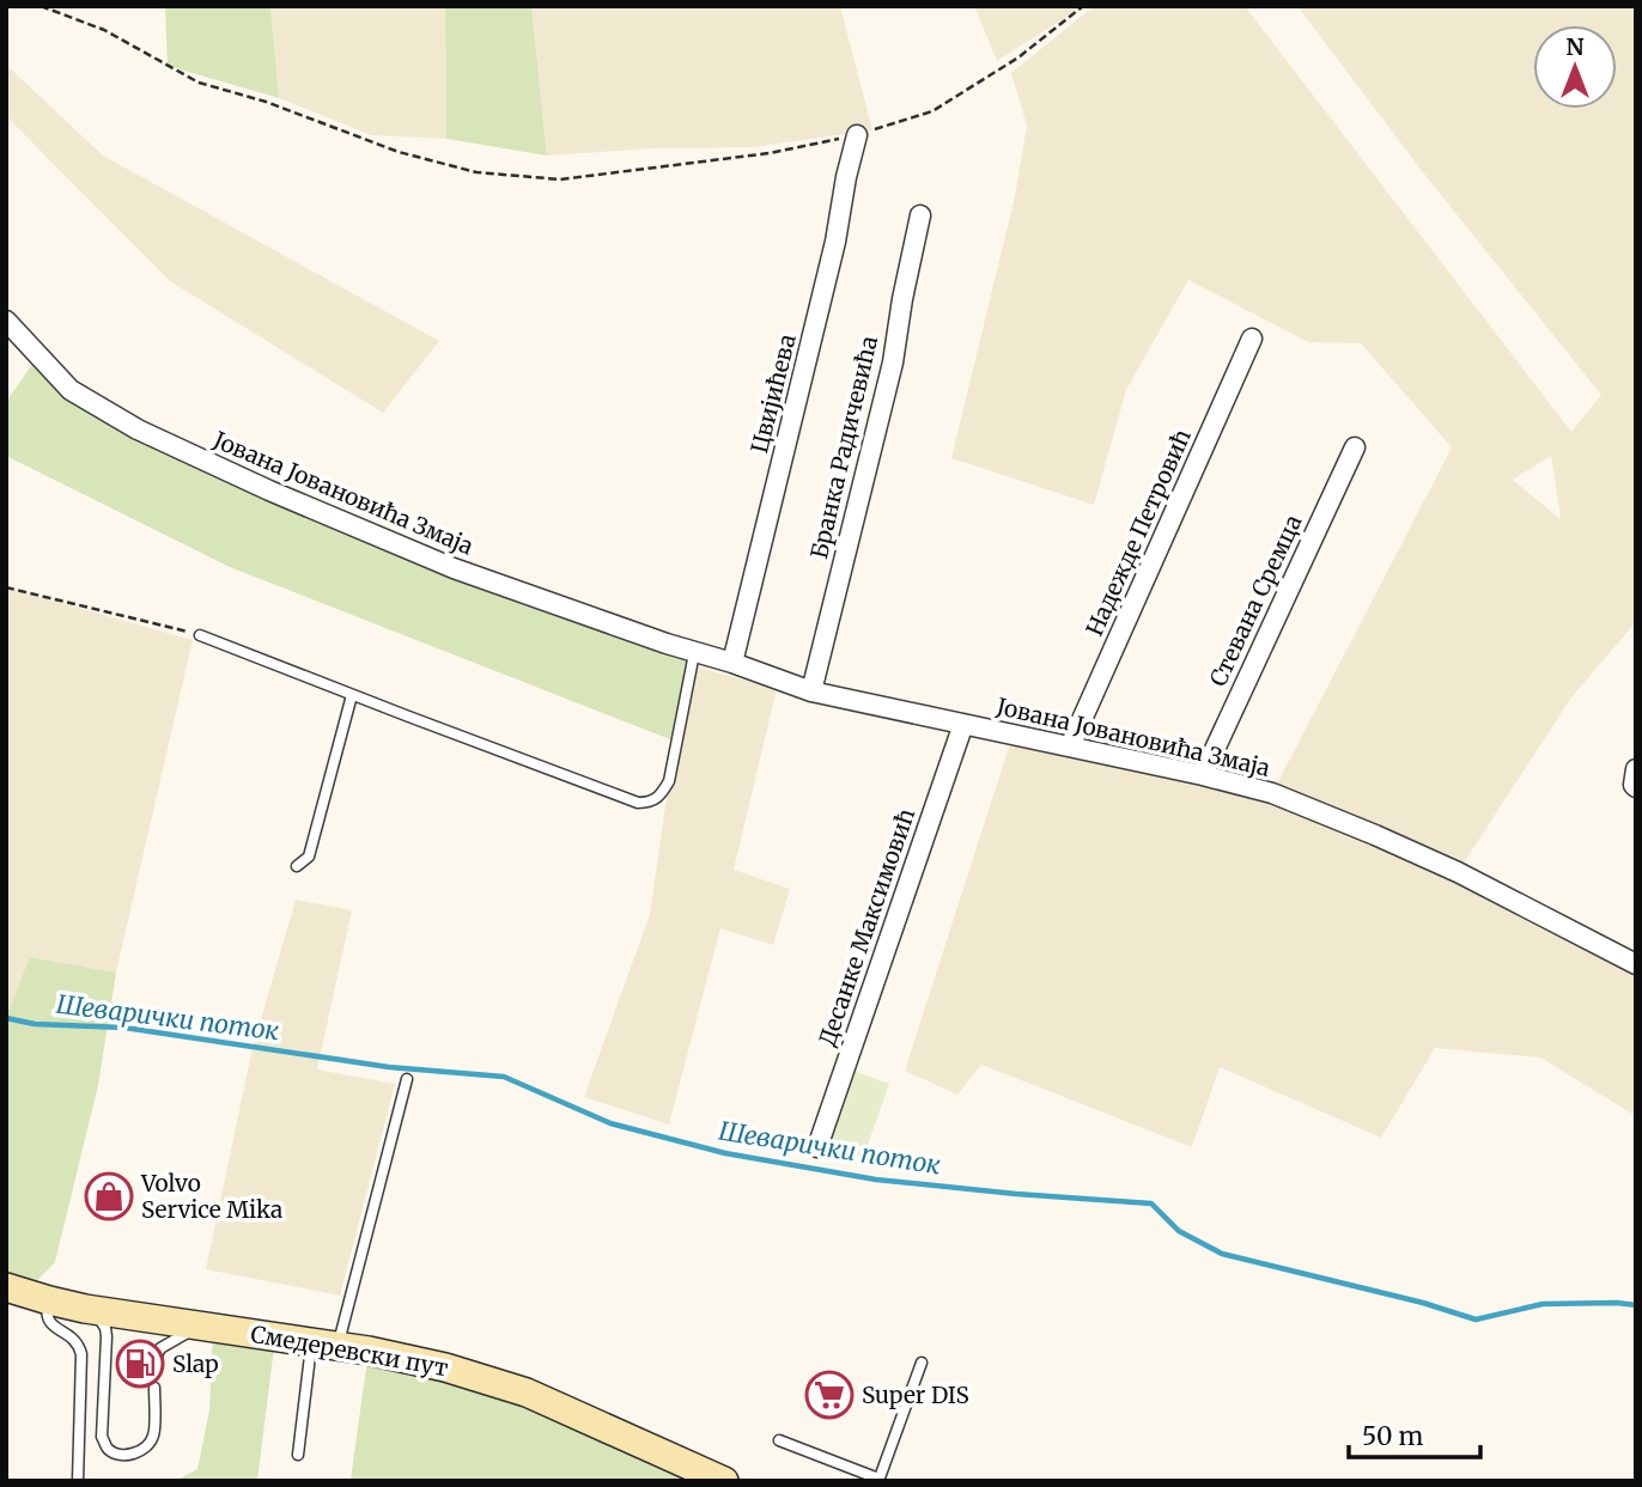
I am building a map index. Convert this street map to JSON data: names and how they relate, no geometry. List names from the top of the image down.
{
  "streets": {
    "main road": ["Смедеревски пут"],
    "street": [
      "Цвијићева",
      "Бранка Радичевића",
      "Јована Јовановића Змаја",
      "Надежде Петровић",
      "Стевана Сремца",
      "Десанке Максимовић"
    ]
  },
  "crossings": [
    ["Цвијићева", "Јована Јовановића Змаја"],
    ["Бранка Радичевића", "Јована Јовановића Змаја"],
    ["Јована Јовановића Змаја", "Надежде Петровић"],
    ["Јована Јовановића Змаја", "Стевана Сремца"],
    ["Јована Јовановића Змаја", "Десанке Максимовић"]
  ],
  "water": ["Шеварички поток"],
  "places": {
    "shop": ["Volvo Service Mika"],
    "fuel station": ["Slap"],
    "supermarket": ["Super DIS"]
  },
  "scale_bar": "50 m",
  "north": "top"
}
